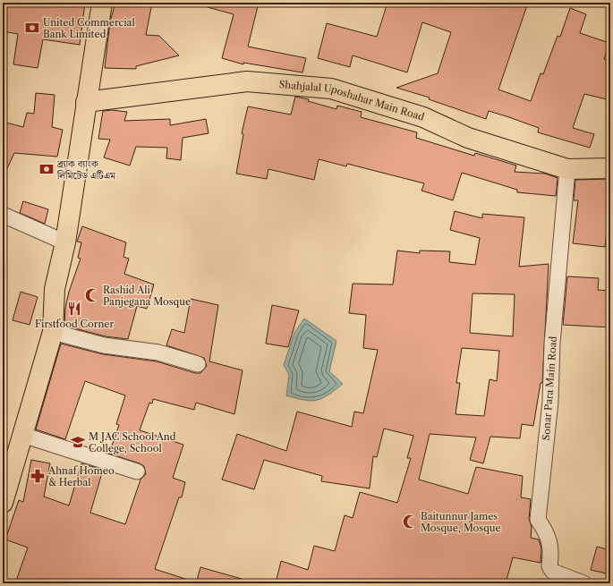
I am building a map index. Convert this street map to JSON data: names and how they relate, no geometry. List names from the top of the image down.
{
  "streets": {
    "main road": ["Shahjalal Uposhahar Main Road"],
    "street": ["Sonar Para Main Road"]
  },
  "crossings": [
    ["Shahjalal Uposhahar Main Road", "Sonar Para Main Road"]
  ],
  "places": {
    "bank": ["United Commercial Bank Limited", "ব্র্যাক ব্যাংক লিমিটেড এটিএম"],
    "mosque": ["Rashid Ali Panjegana Mosque", "Baitunnur James Mosque, Mosque"],
    "restaurant": ["Firstfood Corner"],
    "school or university": ["M JAC School And College, School"],
    "pharmacy": ["Ahnaf Homeo & Herbal"]
  }
}
